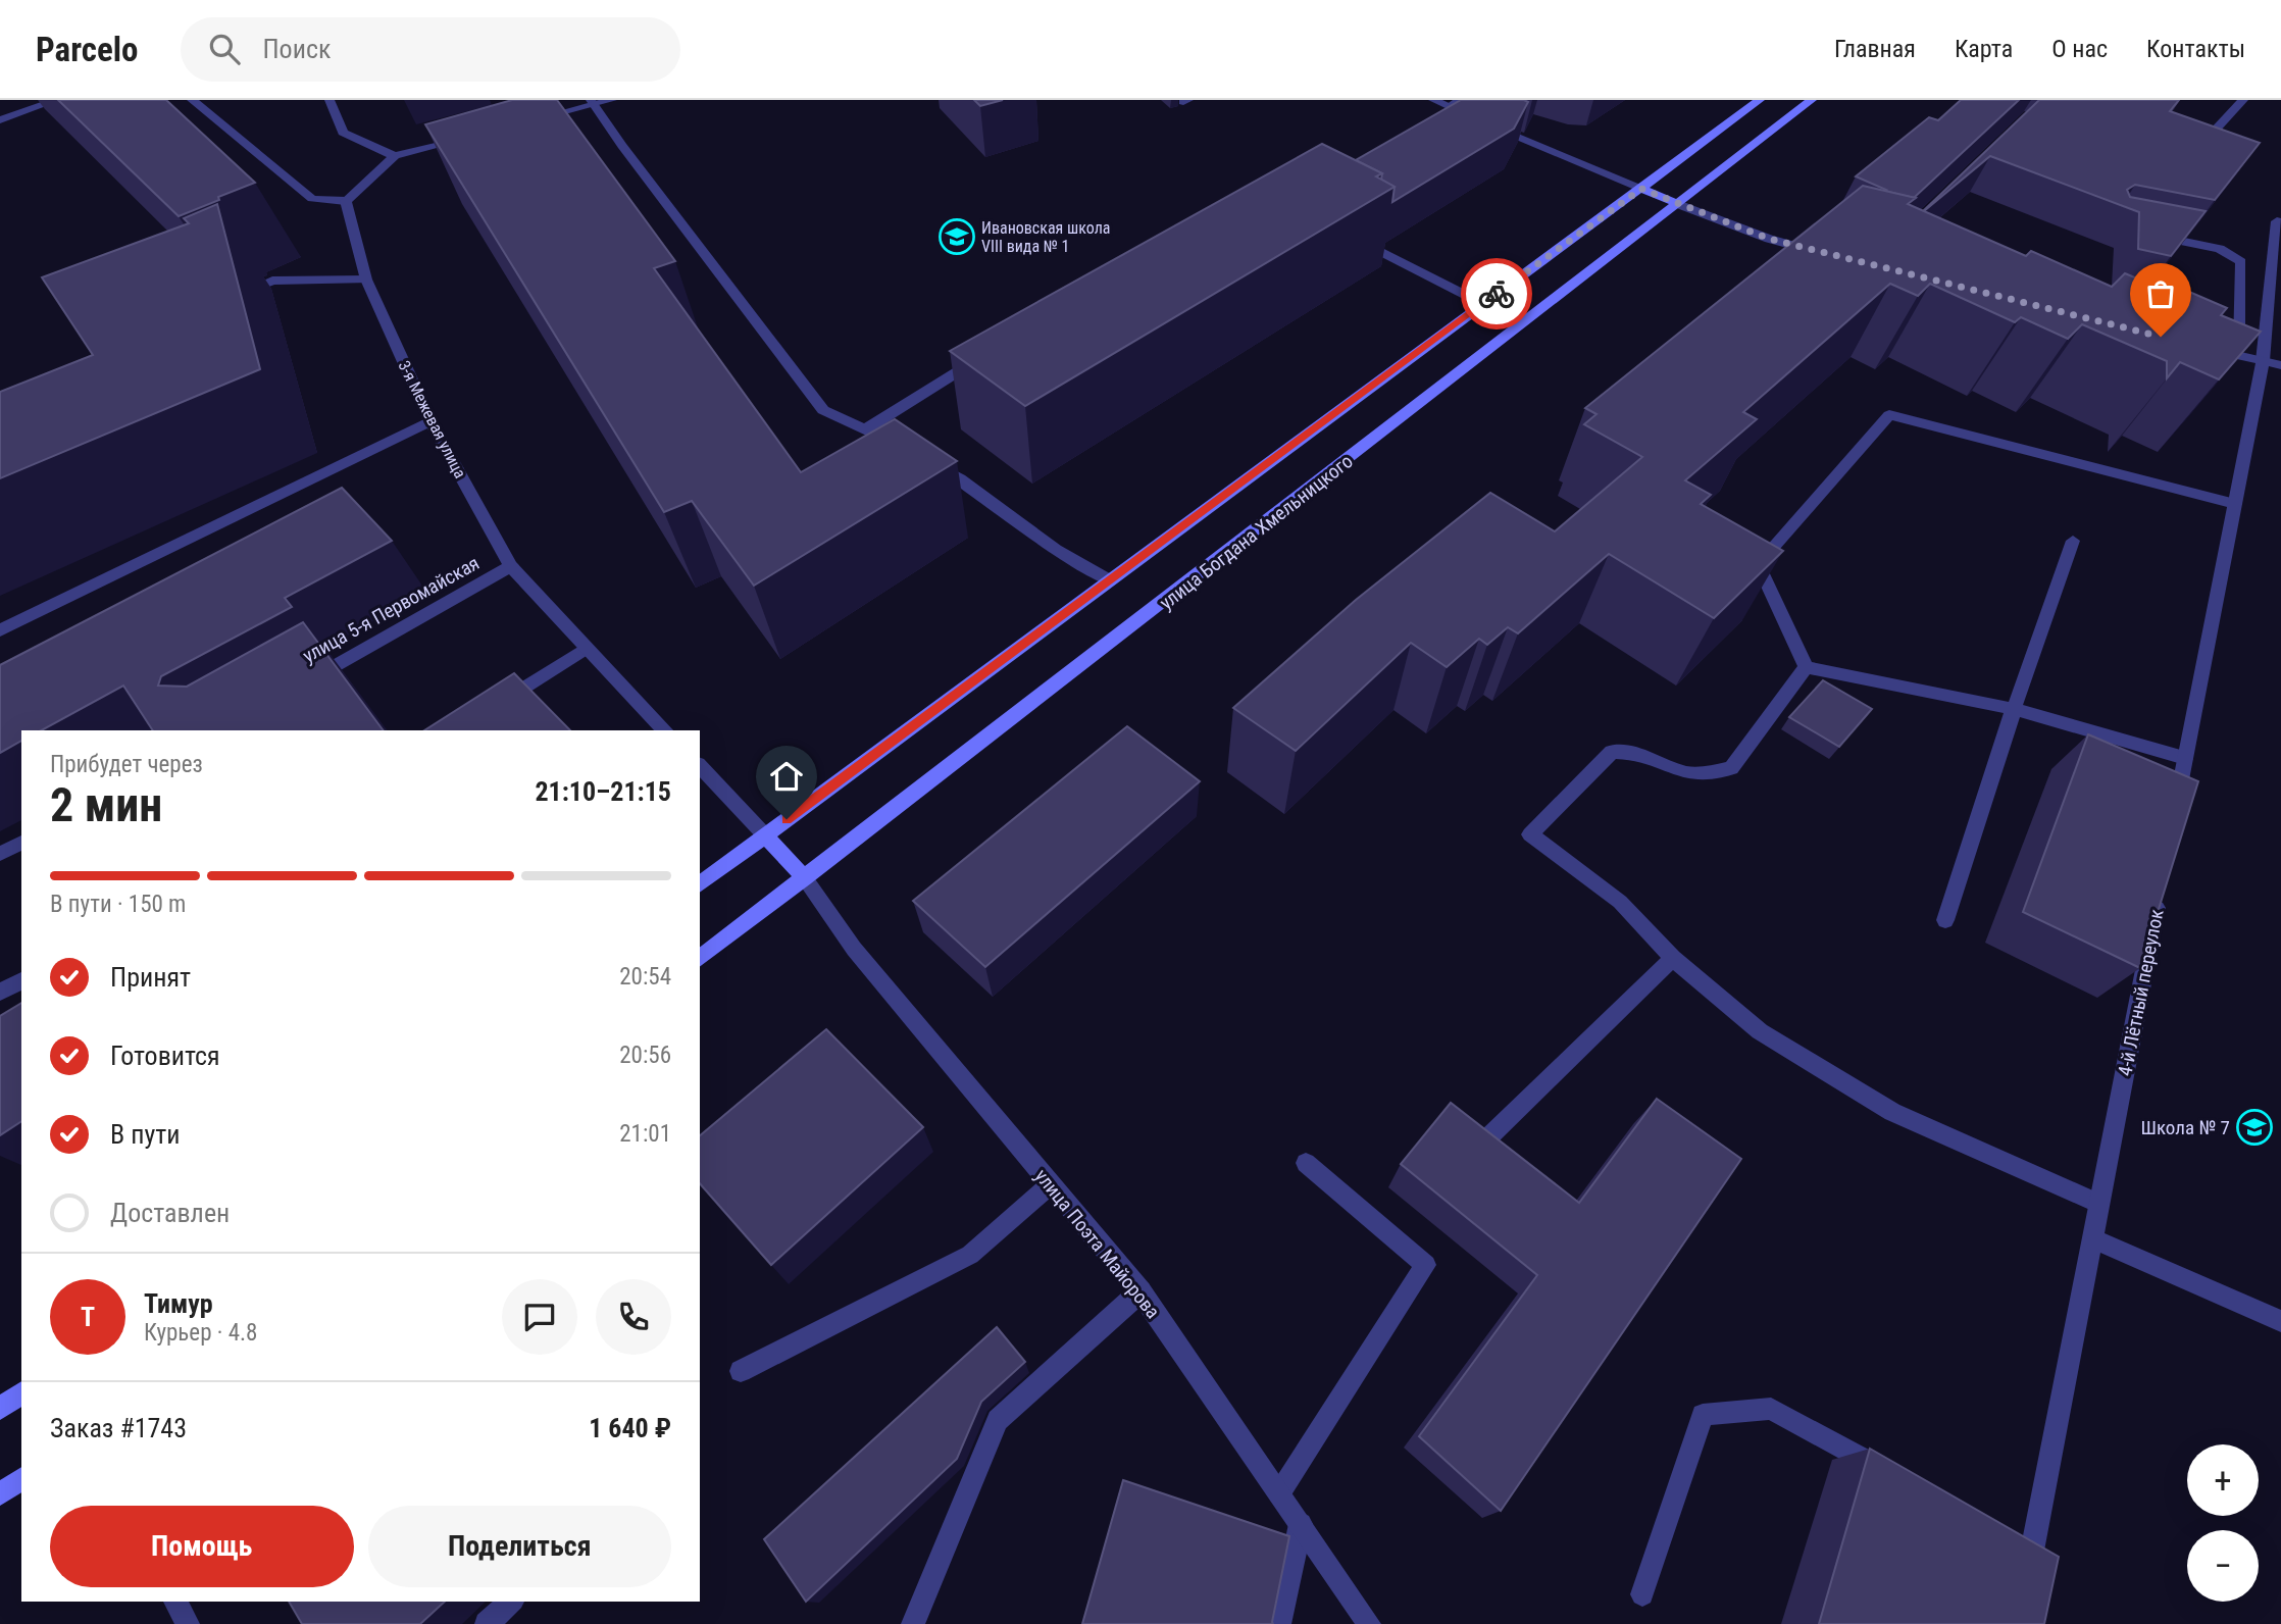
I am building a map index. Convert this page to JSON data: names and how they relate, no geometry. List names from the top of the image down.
{
  "streets": {
    "main road": ["улица Богдана Хмельницкого"],
    "street": [
      "3-я Межевая улица",
      "улица 5-я Первомайская",
      "4-й Лётный переулок",
      "улица Поэта Майорова"
    ]
  },
  "crossings": [
    ["3-я Межевая улица", "улица 5-я Первомайская"],
    ["улица Богдана Хмельницкого", "улица Поэта Майорова"]
  ],
  "places": {
    "school or university": ["Ивановская школа VIII вида № 1", "Школа № 7"]
  },
  "page": {
    "header": "Parcelo",
    "search": "Поиск",
    "nav": [
      "Главная",
      "Карта",
      "О нас",
      "Контакты"
    ],
    "heading": ["2 мин", "Прибудет через", "21:10–21:15"],
    "panel": [
      "Тимур",
      "Курьер · 4.8",
      "Заказ #1743",
      "1 640 ₽"
    ],
    "bar": "В пути · 150 m",
    "list": [
      ["Принят", "20:54"],
      ["Готовится", "20:56"],
      ["В пути", "21:01"],
      "Доставлен"
    ],
    "round": "Т",
    "map_buttons": ["+", "−"],
    "buttons": ["Помощь", "Поделиться"]
  }
}
